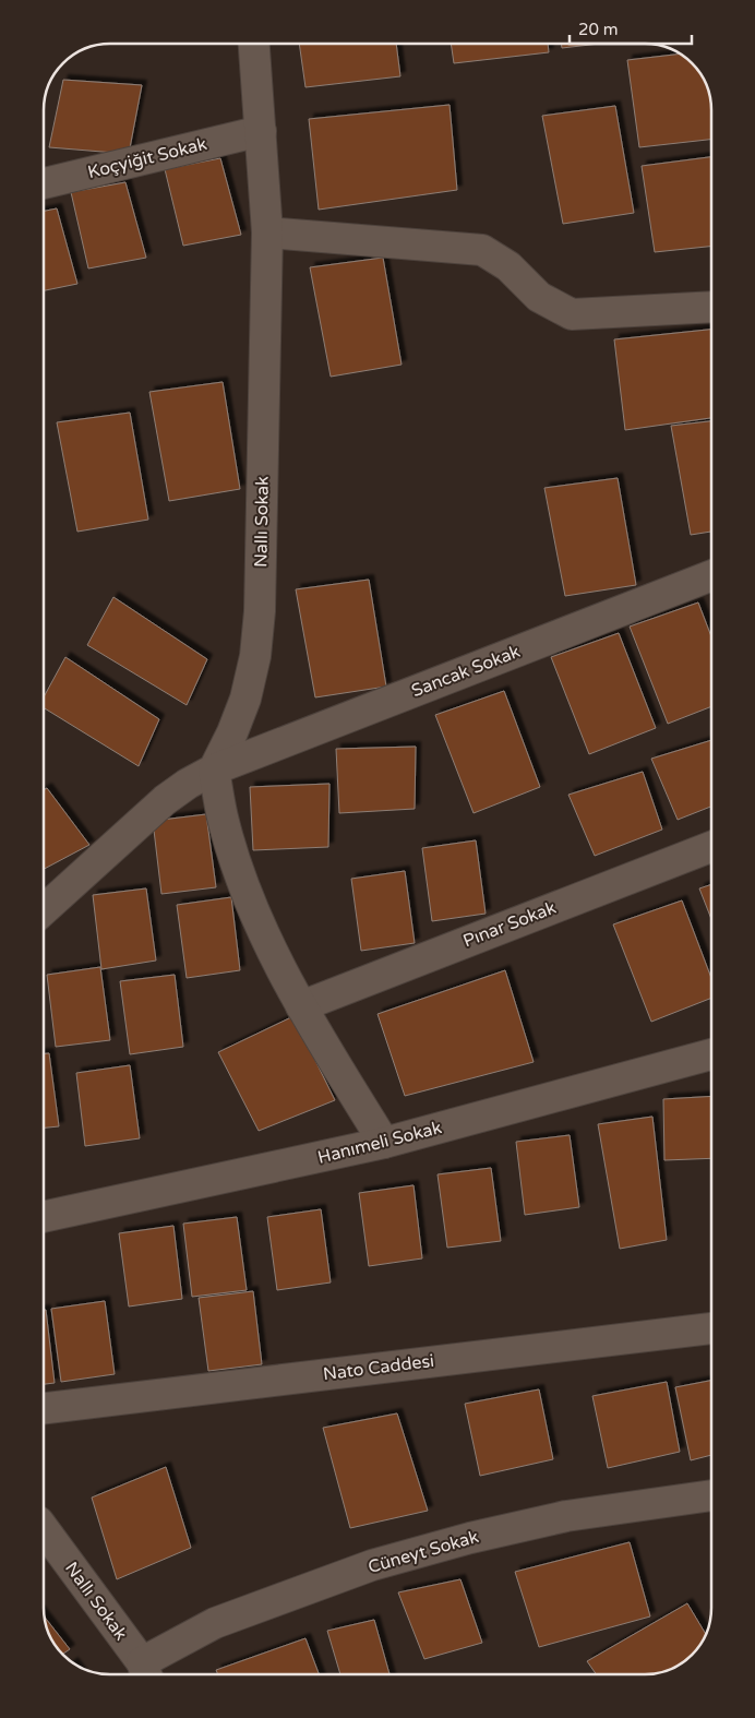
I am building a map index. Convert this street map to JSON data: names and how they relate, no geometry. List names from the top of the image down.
{
  "streets": {
    "street": [
      "Koçyiğit Sokak",
      "Nallı Sokak",
      "Sancak Sokak",
      "Pınar Sokak",
      "Hanımeli Sokak",
      "Nato Caddesi",
      "Cüneyt Sokak"
    ]
  },
  "crossings": [
    ["Koçyiğit Sokak", "Nallı Sokak"],
    ["Nallı Sokak", "Sancak Sokak"],
    ["Nallı Sokak", "Cüneyt Sokak"]
  ],
  "scale_bar": "20 m"
}
